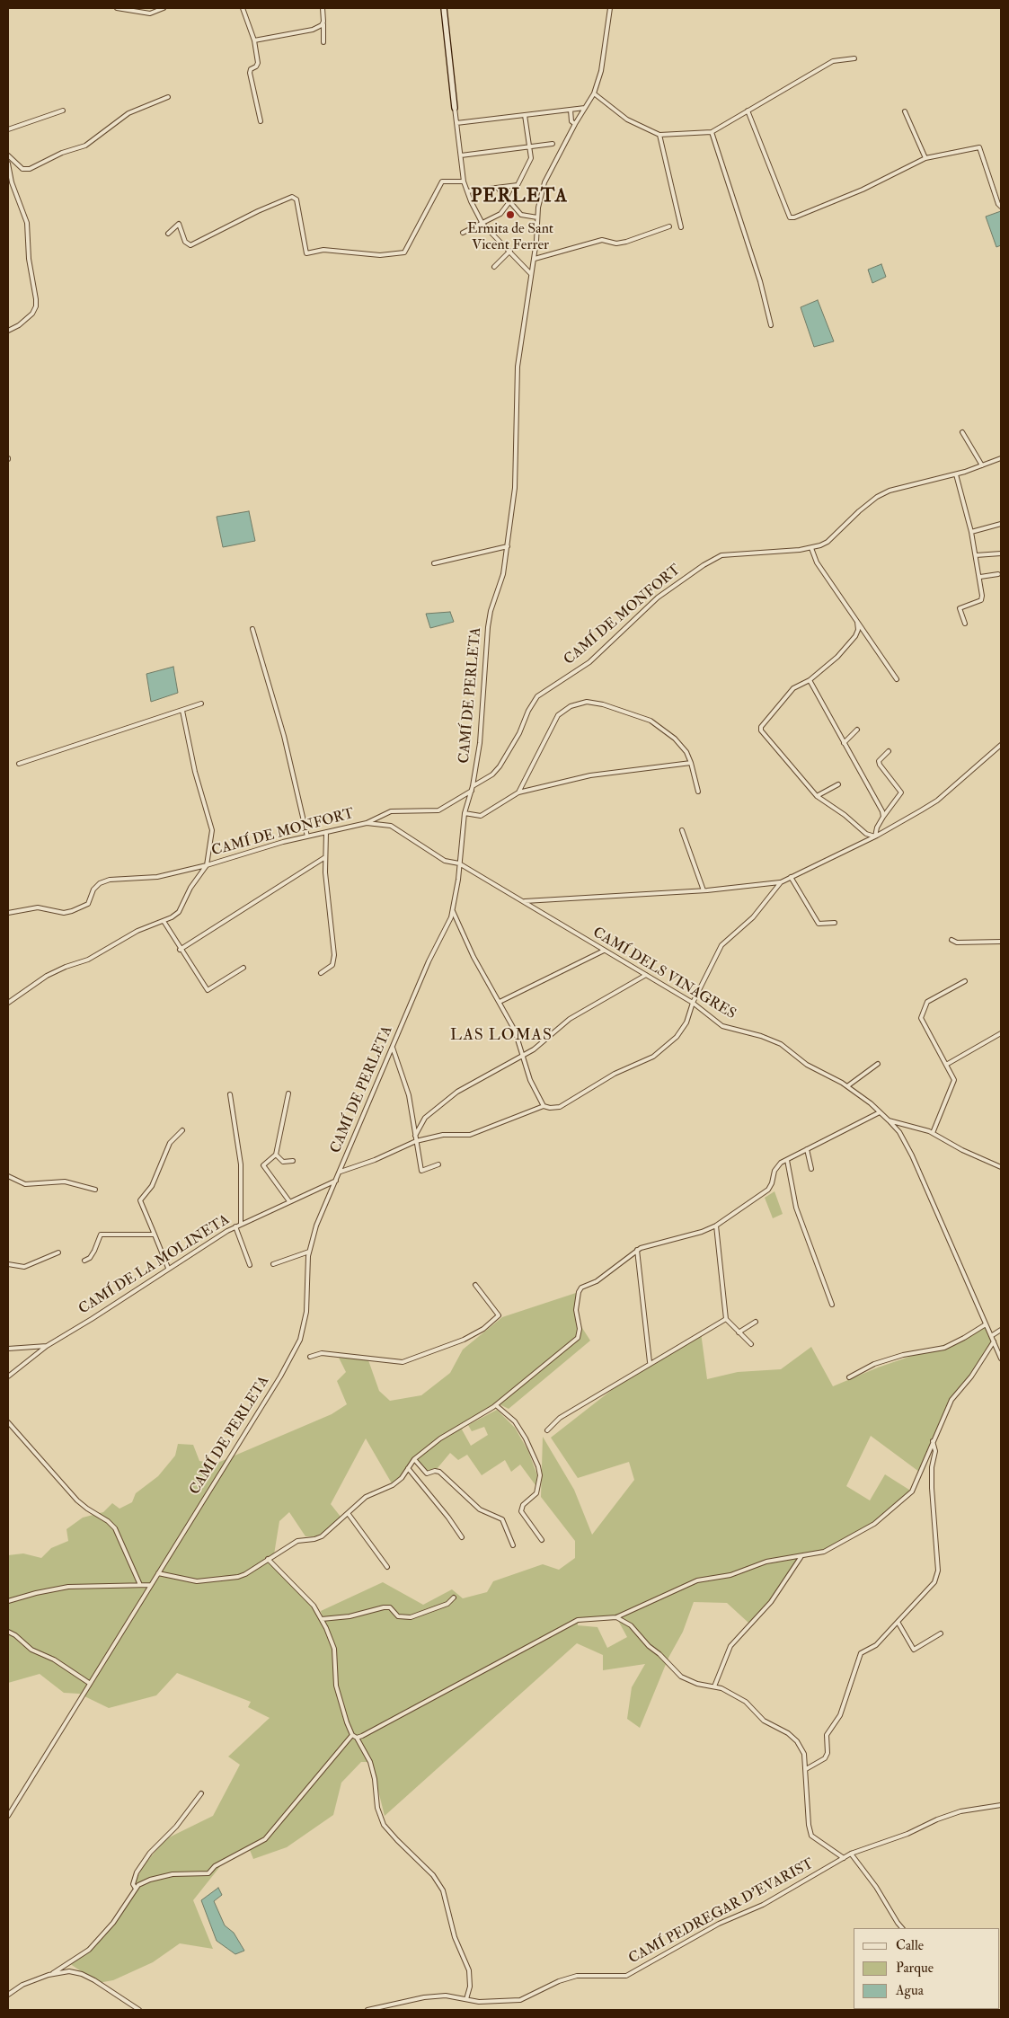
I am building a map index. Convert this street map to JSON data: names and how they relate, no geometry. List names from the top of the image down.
{
  "streets": {
    "street": [
      "CAMÍ DE MONFORT",
      "CAMÍ DE PERLETA",
      "CAMÍ DELS VINAGRES",
      "CAMÍ DE LA MOLINETA",
      "CAMÍ PEDREGAR D'EVARIST"
    ]
  },
  "crossings": [
    ["CAMÍ DE MONFORT", "CAMÍ DE PERLETA"],
    ["CAMÍ DE MONFORT", "CAMÍ DELS VINAGRES"],
    ["CAMÍ DE PERLETA", "CAMÍ DELS VINAGRES"],
    ["CAMÍ DE PERLETA", "CAMÍ DE LA MOLINETA"]
  ],
  "districts": ["PERLETA", "LAS LOMAS"],
  "places": ["Ermita de Sant Vicent Ferrer"],
  "legend": ["Calle", "Parque", "Agua"]
}
